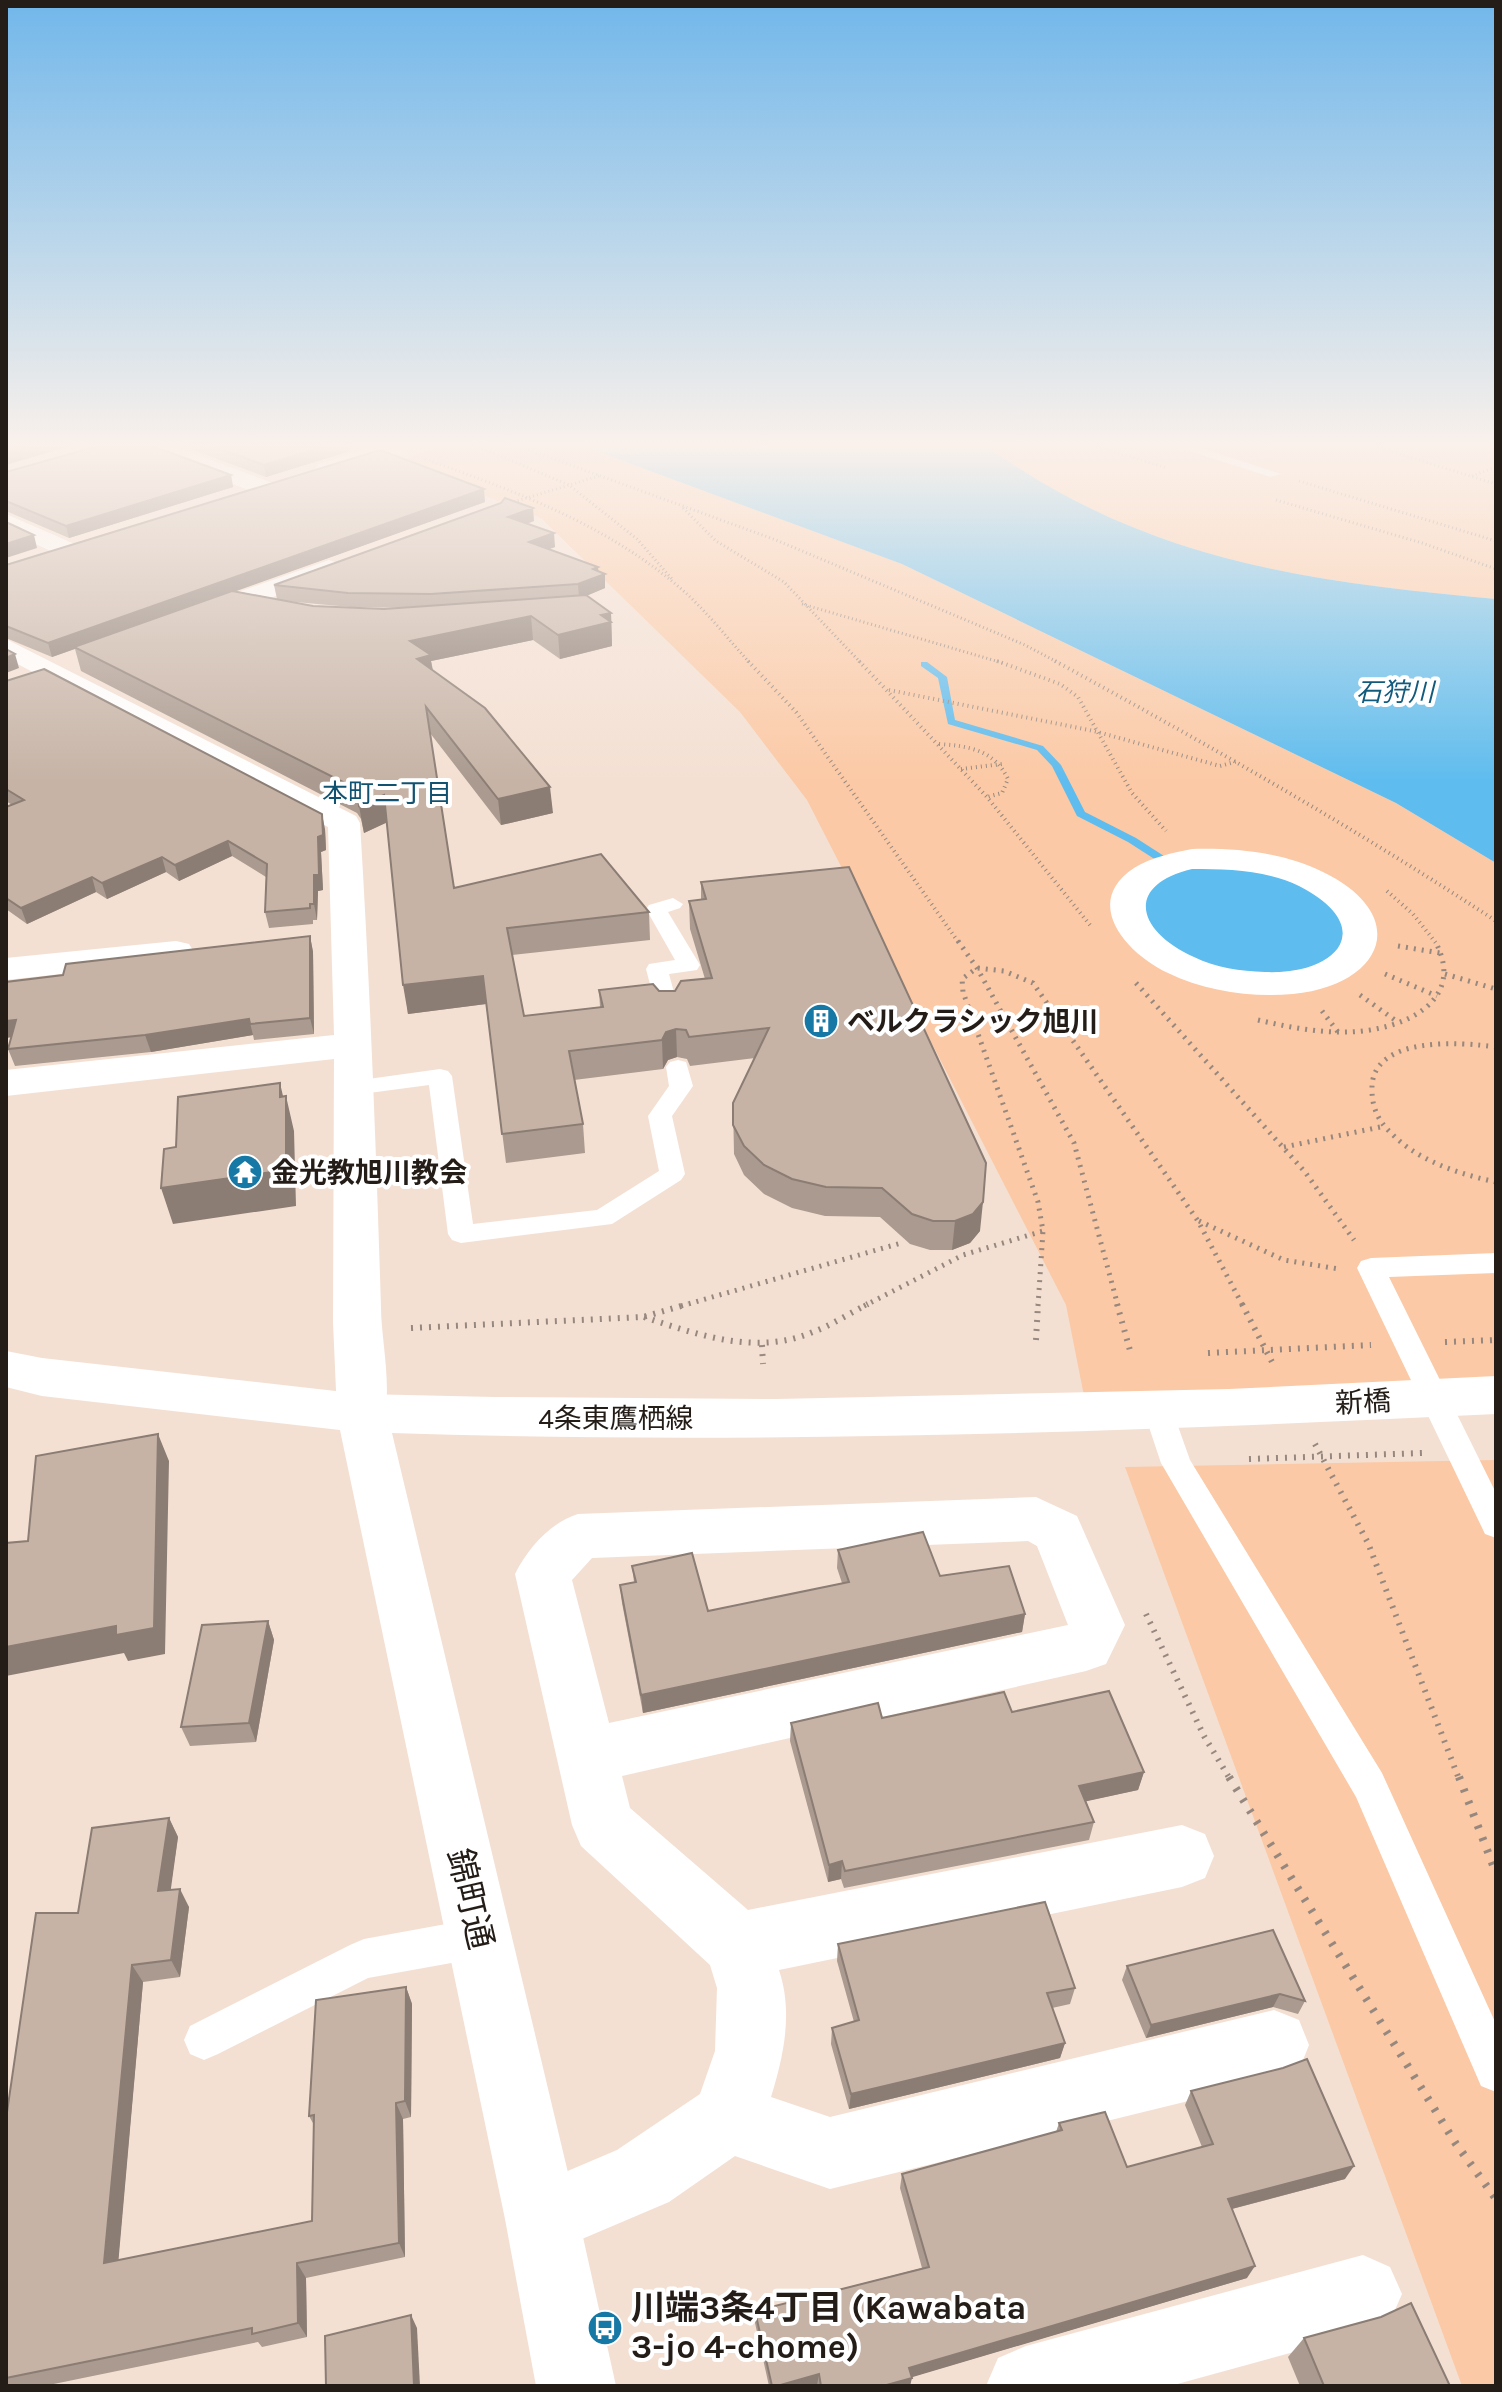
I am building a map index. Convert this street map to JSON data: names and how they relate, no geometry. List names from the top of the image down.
{
  "streets": {
    "main road": ["新橋", "4条東鷹栖線", "錦町通"]
  },
  "crossings": [
    ["新橋", "4条東鷹栖線"],
    ["4条東鷹栖線", "錦町通"]
  ],
  "districts": ["本町二丁目"],
  "water": ["石狩川"],
  "places": {
    "building": ["ベルクラシック旭川"],
    "temple": ["金光教旭川教会"],
    "bus stop": ["川端3条4丁目 (Kawabata 3-jo 4-chome)"]
  }
}
